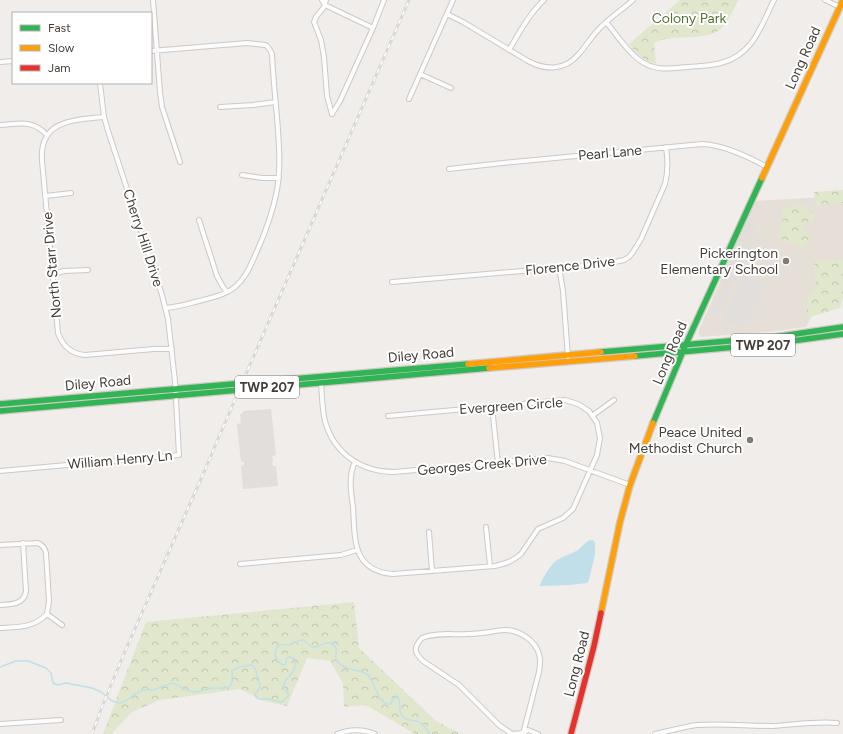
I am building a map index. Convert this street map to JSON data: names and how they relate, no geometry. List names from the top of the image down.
{
  "streets": {
    "main road": ["Long Road", "TWP 207", "Diley Road"],
    "street": [
      "Pearl Lane",
      "Cherry Hill Drive",
      "North Starr Drive",
      "Florence Drive",
      "Evergreen Circle",
      "William Henry Ln",
      "Georges Creek Drive"
    ]
  },
  "crossings": [
    ["Long Road", "Pearl Lane"],
    ["Long Road", "Diley Road"],
    ["Long Road", "Georges Creek Drive"],
    ["Pearl Lane", "Florence Drive"],
    ["Cherry Hill Drive", "North Starr Drive"],
    ["Cherry Hill Drive", "Diley Road"],
    ["Cherry Hill Drive", "William Henry Ln"],
    ["Diley Road", "William Henry Ln"],
    ["Evergreen Circle", "Georges Creek Drive"]
  ],
  "parks": ["Colony Park"],
  "places": ["Pickerington Elementary School", "Peace United Methodist Church"],
  "legend": ["Fast", "Slow", "Jam"]
}
